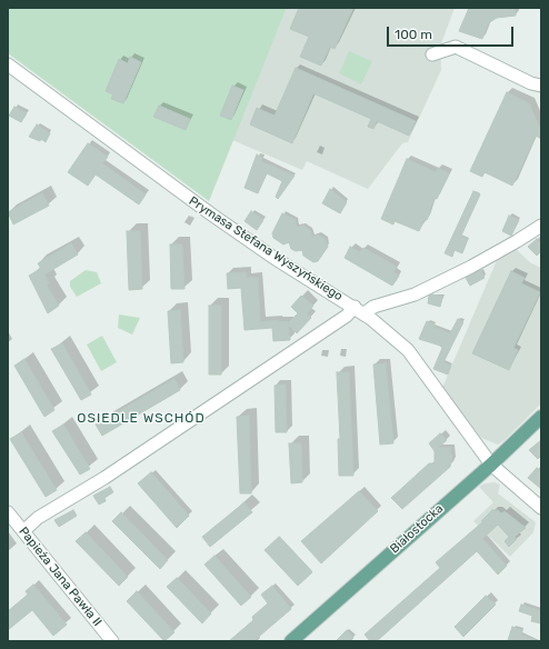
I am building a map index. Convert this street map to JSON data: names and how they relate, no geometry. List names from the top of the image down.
{
  "streets": {
    "main road": ["Białostocka"],
    "street": ["Prymasa Stefana Wyszyńskiego", "Papieża Jana Pawła II"]
  },
  "crossings": [
    ["Prymasa Stefana Wyszyńskiego", "Białostocka"]
  ],
  "districts": ["OSIEDLE WSCHÓD"],
  "scale_bar": "100 m"
}
